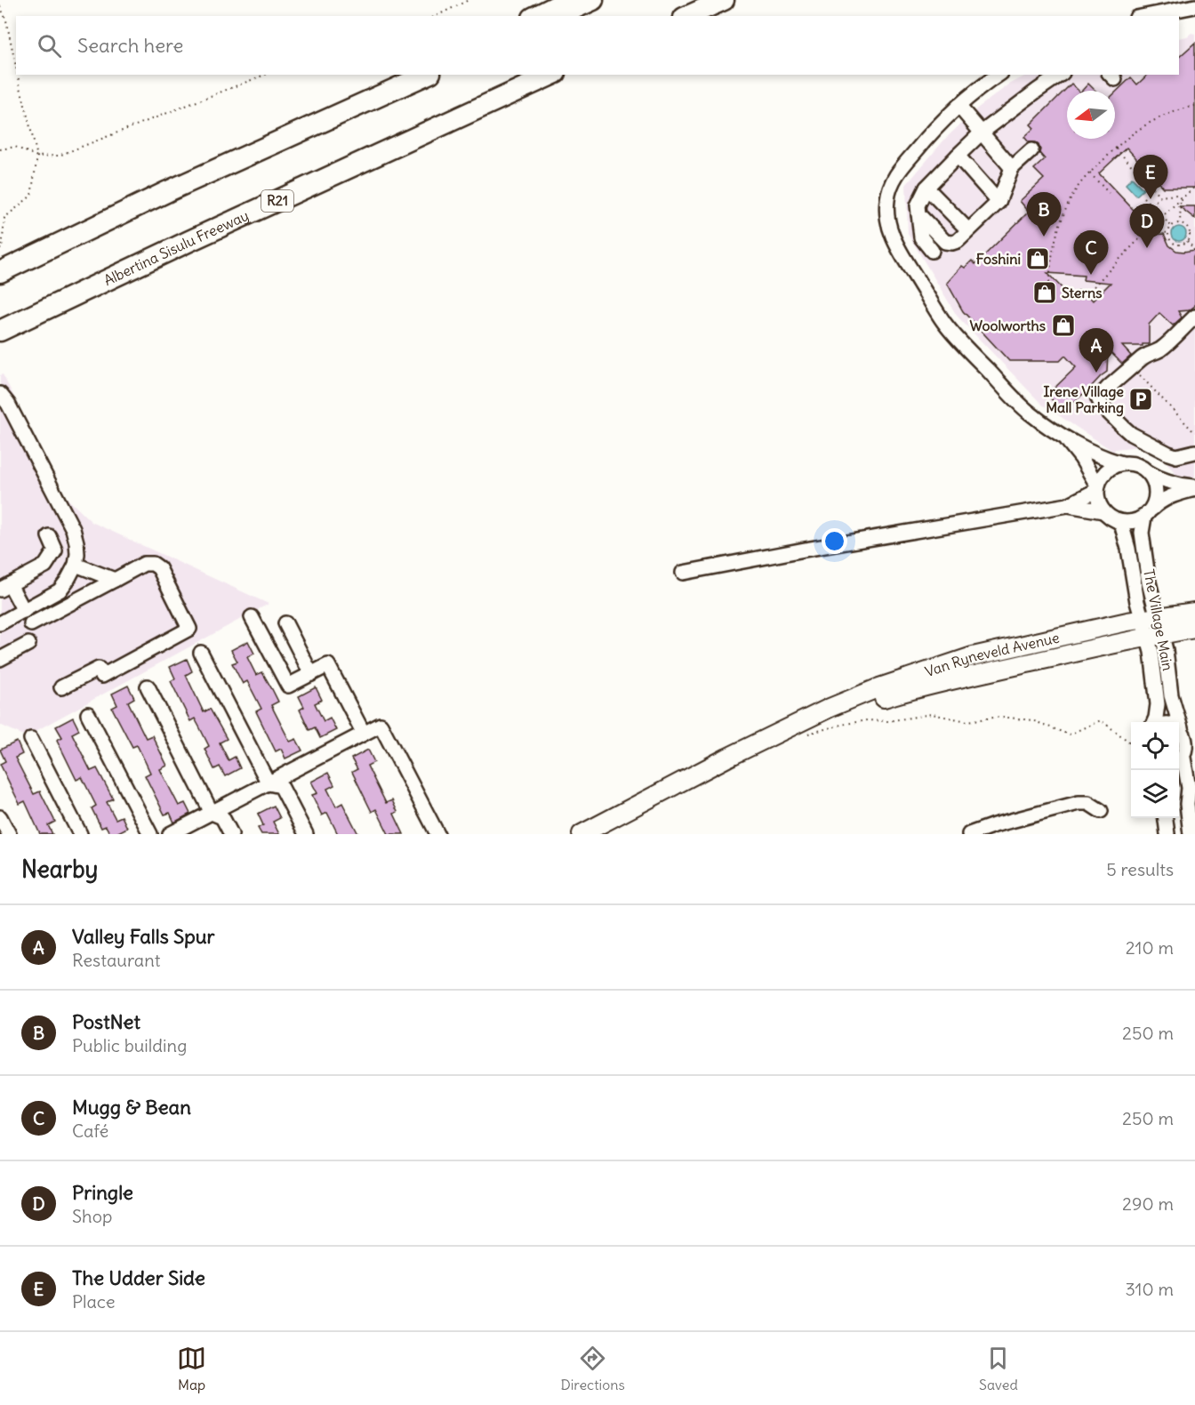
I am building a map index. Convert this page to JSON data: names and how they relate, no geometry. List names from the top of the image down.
{
  "streets": {
    "highway": ["R21", "Albertina Sisulu Freeway"],
    "main road": ["Van Ryneveld Avenue"],
    "street": ["The Village Main"]
  },
  "crossings": [
    ["The Village Main", "Van Ryneveld Avenue"]
  ],
  "places": {
    "shop": ["Foshini", "Sterns", "Woolworths"],
    "parking": ["Irene Village Mall Parking"]
  },
  "north": "left",
  "page": {
    "search": "Search here",
    "pins": [
      "E",
      "B",
      "D",
      "C",
      "A"
    ],
    "heading": ["Nearby", "5 results"],
    "list": [
      {
        "mark": "A",
        "name": "Valley Falls Spur",
        "note": "Restaurant",
        "value": "210 m"
      },
      {
        "mark": "B",
        "name": "PostNet",
        "note": "Public building",
        "value": "250 m"
      },
      {
        "mark": "C",
        "name": "Mugg & Bean",
        "note": "Café",
        "value": "250 m"
      },
      {
        "mark": "D",
        "name": "Pringle",
        "note": "Shop",
        "value": "290 m"
      },
      {
        "mark": "E",
        "name": "The Udder Side",
        "note": "Place",
        "value": "310 m"
      }
    ],
    "nav": ["Map", "Directions", "Saved"]
  }
}
